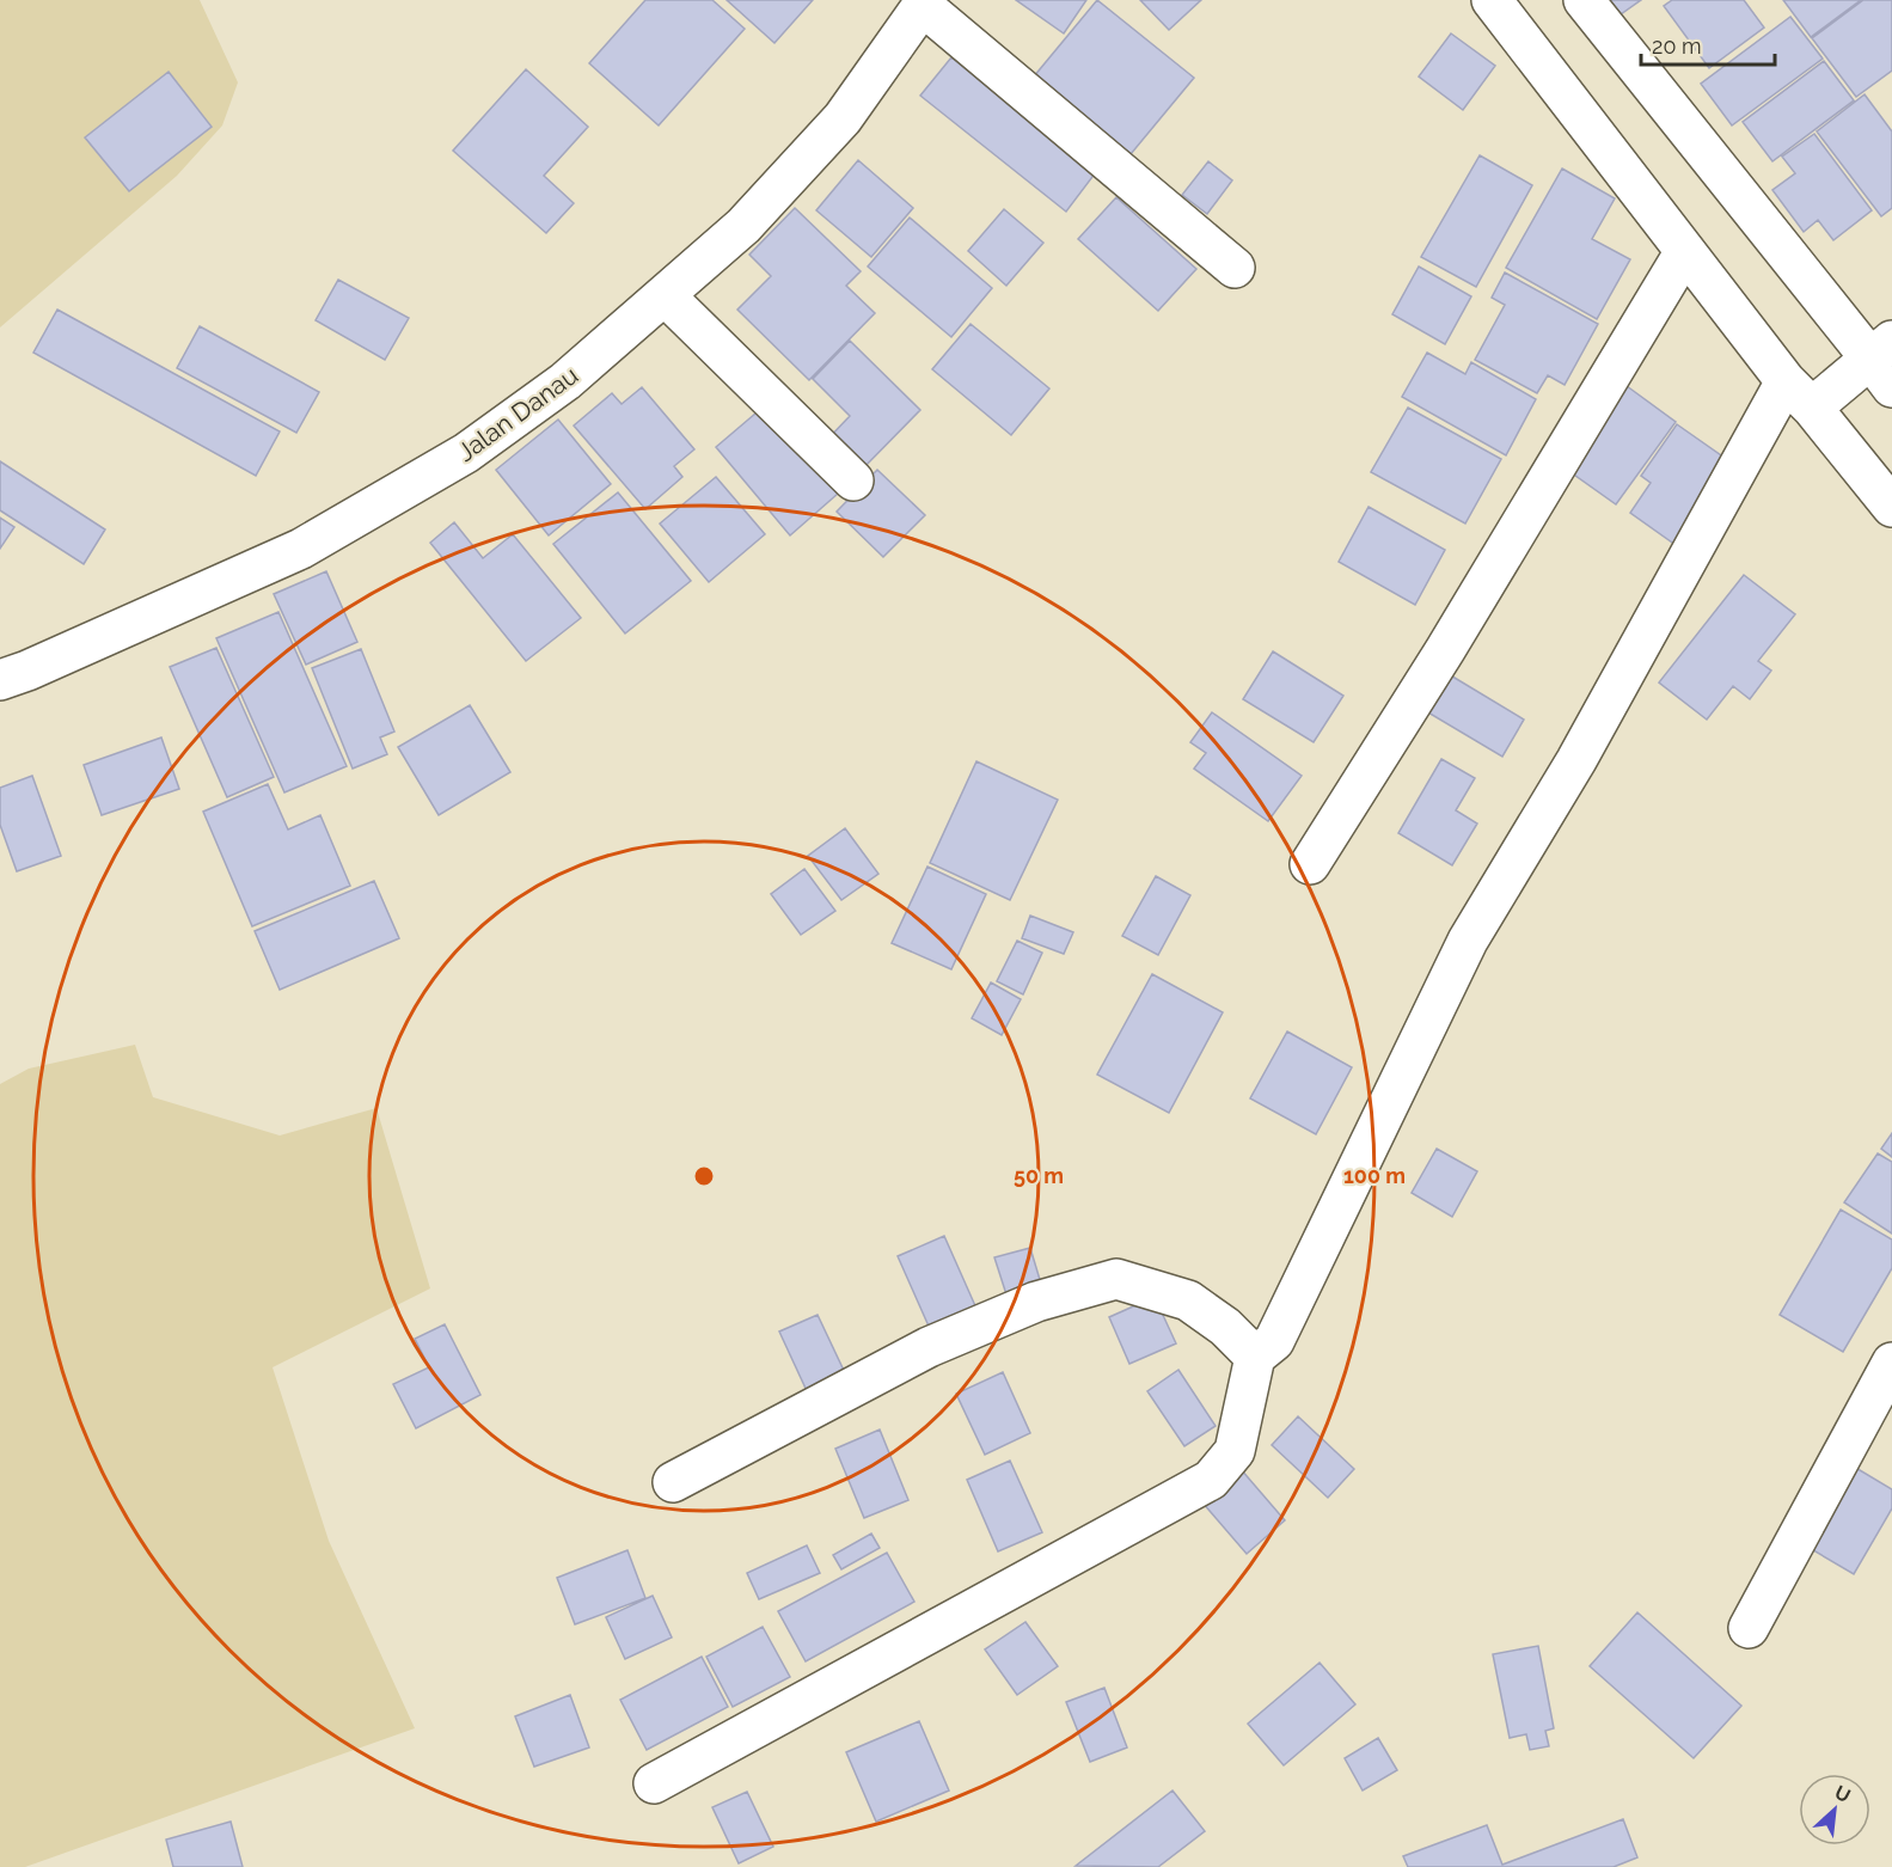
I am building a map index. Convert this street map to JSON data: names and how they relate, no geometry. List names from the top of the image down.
{
  "streets": {
    "street": ["Jalan Danau"]
  },
  "scale_bar": "20 m",
  "north": "top right",
  "rings": ["50 m", "100 m"]
}
